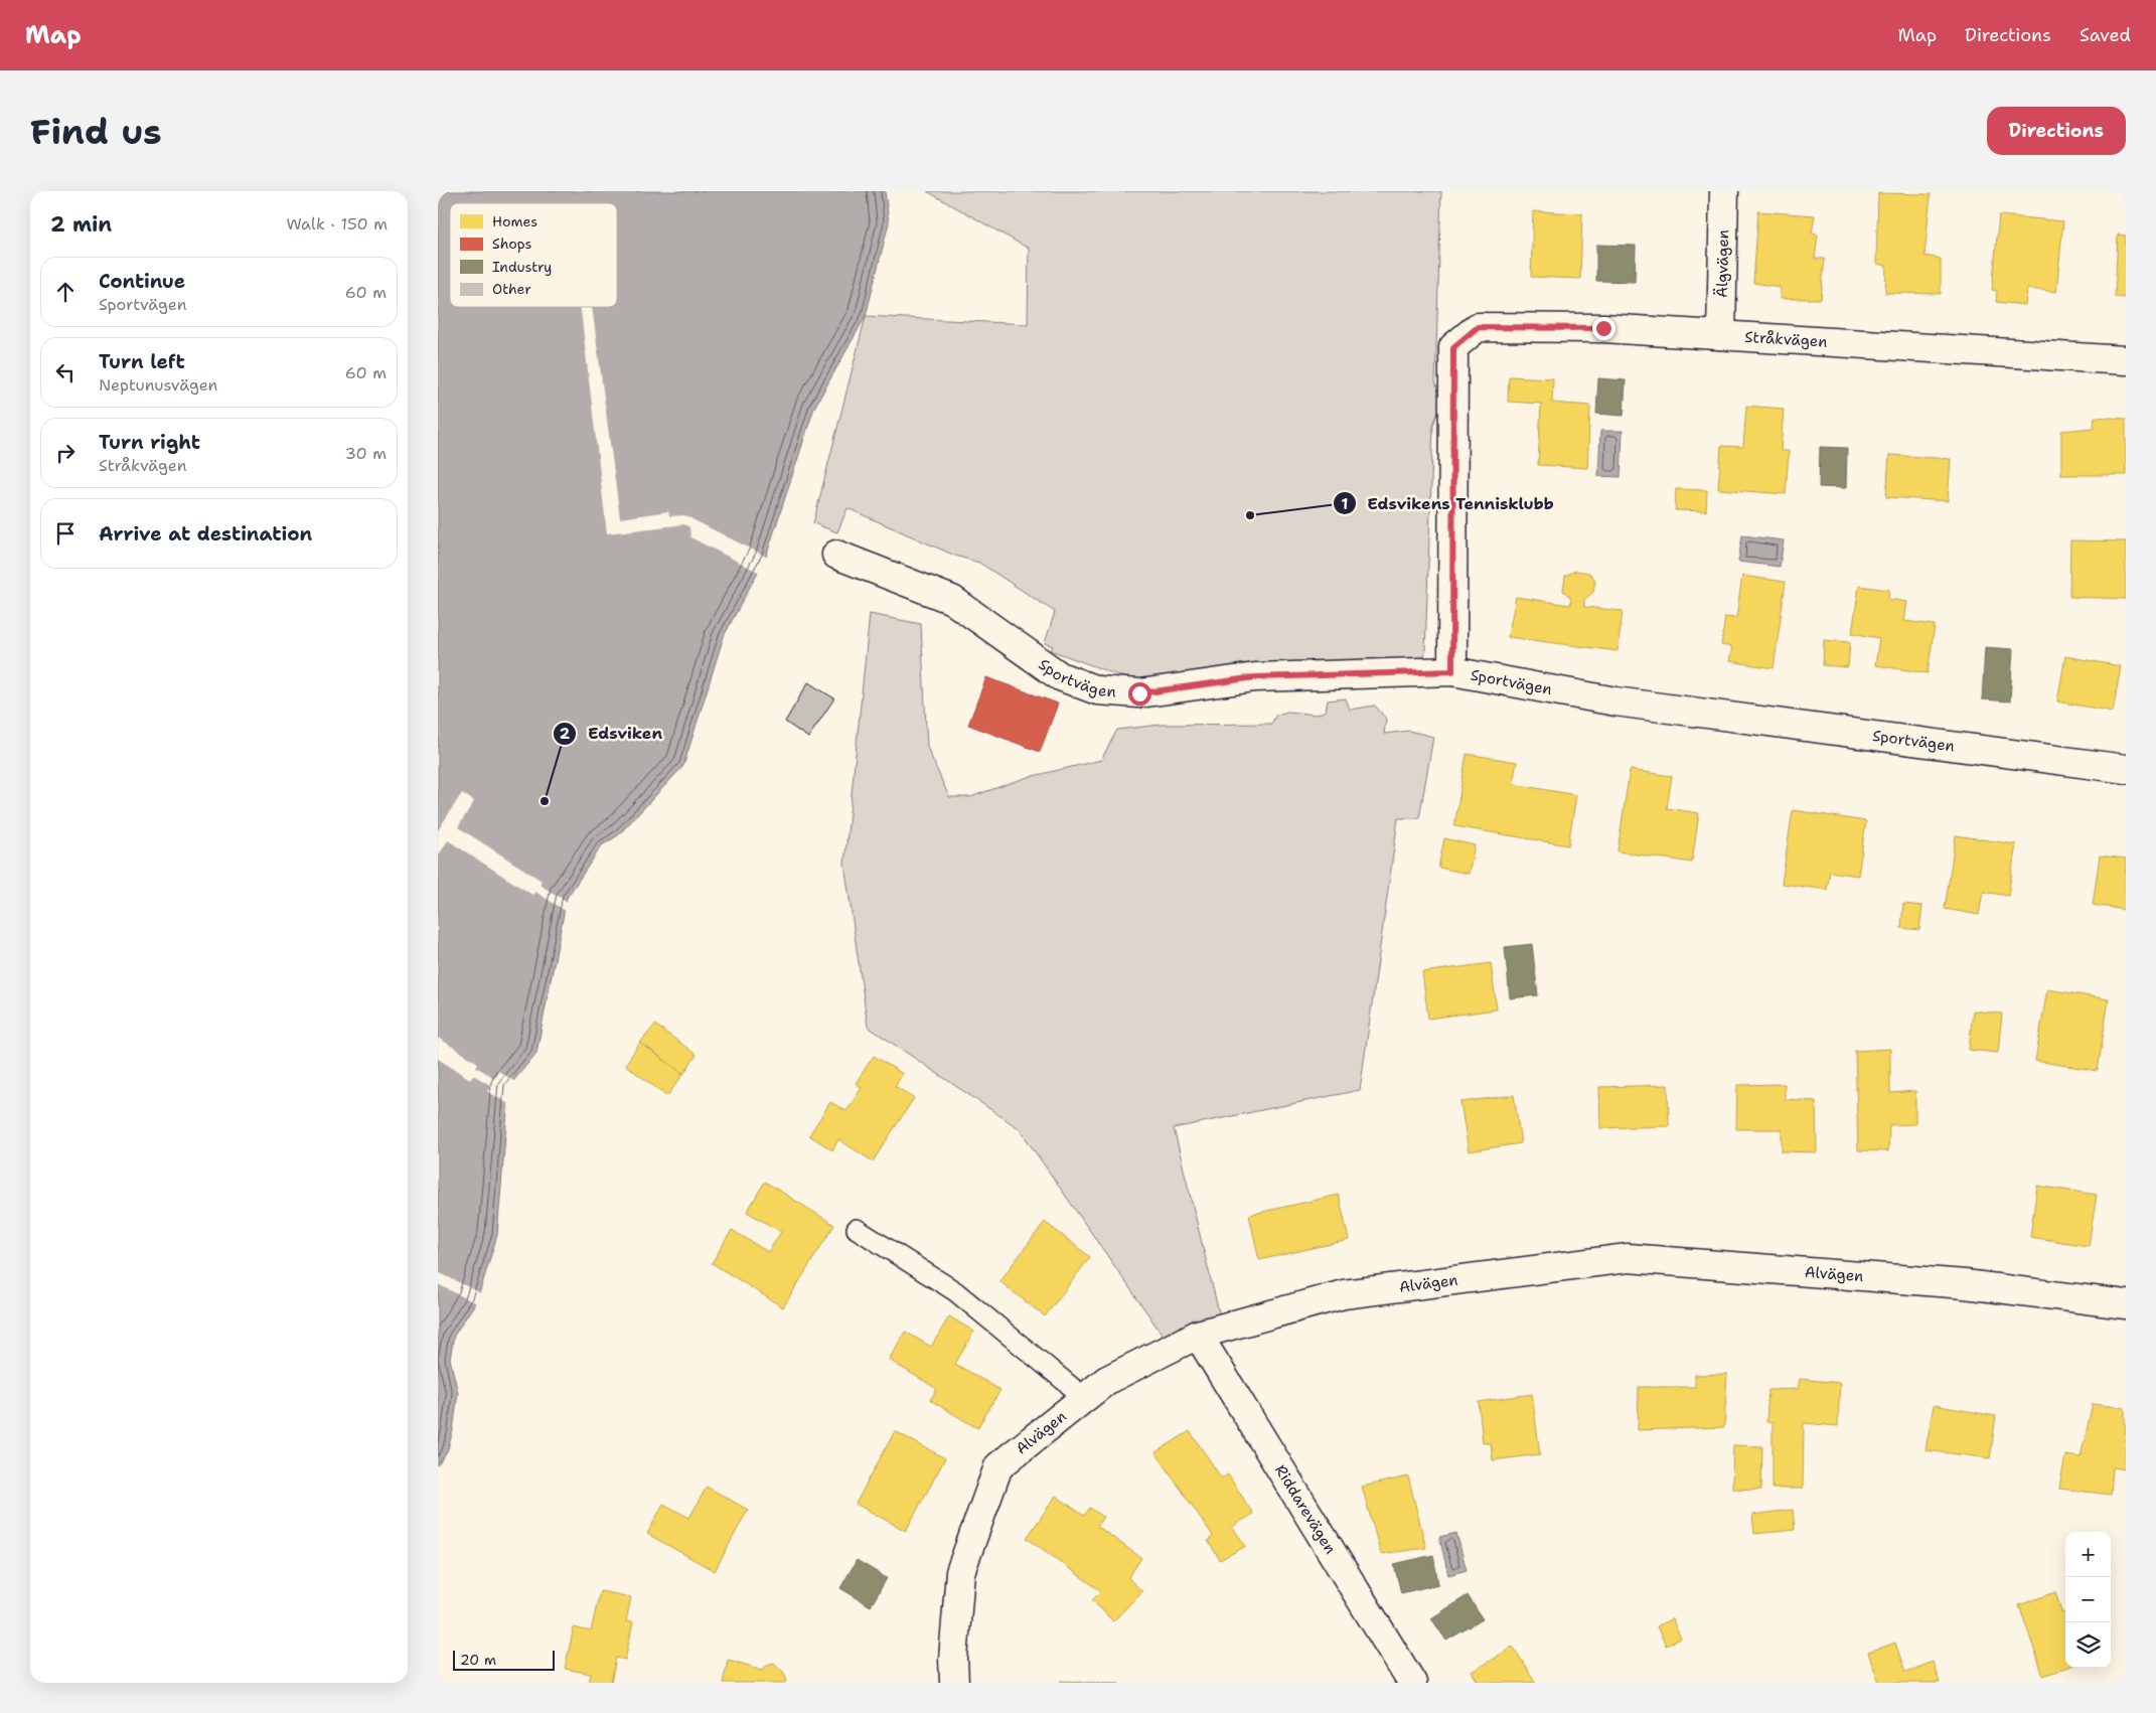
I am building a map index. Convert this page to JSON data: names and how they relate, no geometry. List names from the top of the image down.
{
  "streets": {
    "street": [
      "Älgvägen",
      "Stråkvägen",
      "Sportvägen",
      "Alvägen",
      "Riddarevägen"
    ]
  },
  "crossings": [
    ["Älgvägen", "Stråkvägen"],
    ["Stråkvägen", "Sportvägen"],
    ["Alvägen", "Riddarevägen"]
  ],
  "places": ["Edsvikens Tennisklubb", "Edsviken"],
  "legend": [
    "Homes",
    "Shops",
    "Industry",
    "Other"
  ],
  "scale_bar": "20 m",
  "page": {
    "header": "Map",
    "nav": ["Map", "Directions", "Saved"],
    "buttons": "Directions",
    "title": "Find us",
    "heading": ["2 min", "Walk · 150 m"],
    "list": [
      ["Continue", "Sportvägen", "60 m"],
      ["Turn left", "Neptunusvägen", "60 m"],
      ["Turn right", "Stråkvägen", "30 m"],
      "Arrive at destination"
    ],
    "map_buttons": ["+", "−"],
    "scale": "20 m"
  }
}
